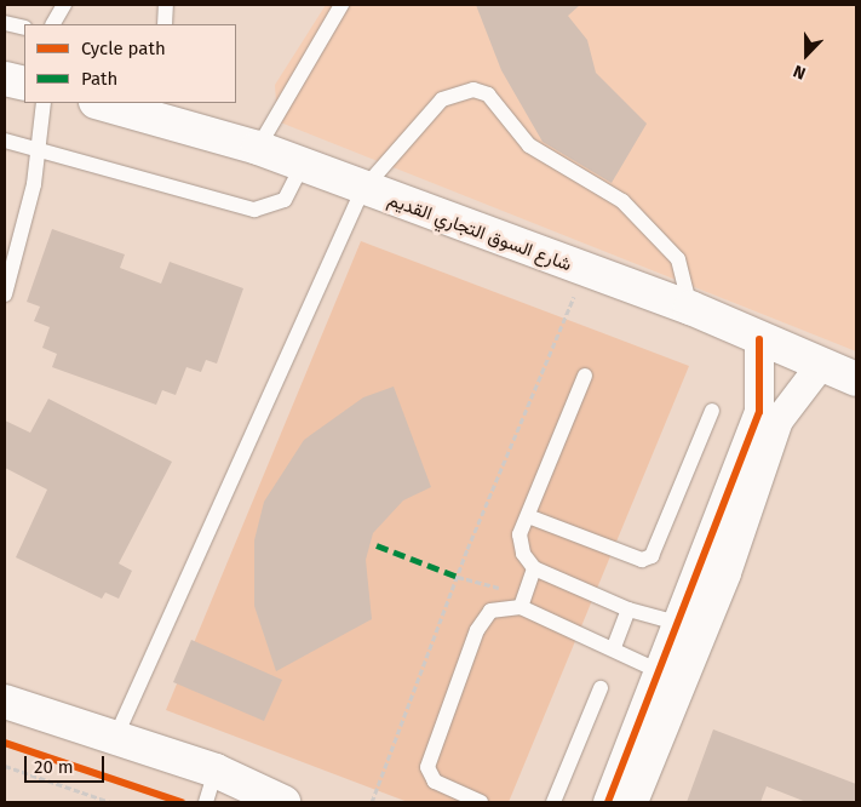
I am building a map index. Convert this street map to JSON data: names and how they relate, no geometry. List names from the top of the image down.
{
  "streets": {
    "main road": ["شارع السوق التجاري القديم"]
  },
  "legend": ["Cycle path", "Path"],
  "scale_bar": "20 m",
  "north": "bottom"
}
